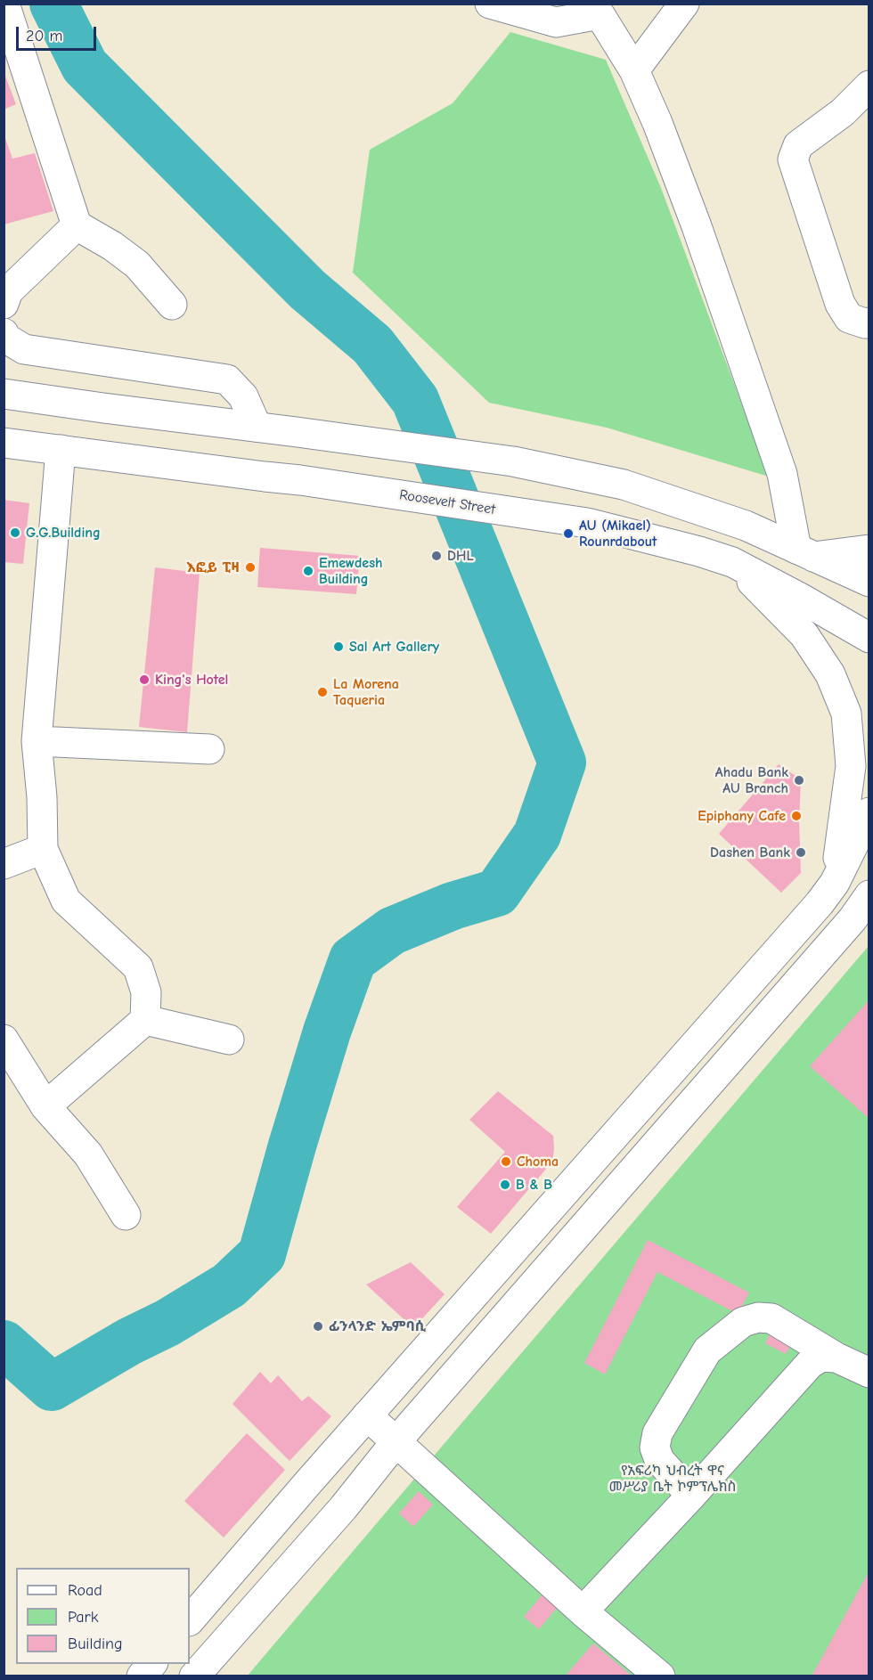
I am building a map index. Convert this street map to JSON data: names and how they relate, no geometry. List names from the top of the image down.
{
  "streets": {
    "main road": ["Roosevelt Street"]
  },
  "parks": ["የአፍሪካ ህብረት ዋና መሥሪያ ቤት ኮምፕሌክስ"],
  "places": [
    "G.G.Building",
    "AU (Mikael) Rounrdabout",
    "DHL",
    "እፎይ ፒዛ",
    "Emewdesh Building",
    "Sal Art Gallery",
    "King's Hotel",
    "La Morena Taqueria",
    "Ahadu Bank AU Branch",
    "Epiphany Cafe",
    "Dashen Bank",
    "Choma",
    "B & B",
    "ፊንላንድ ኤምባሲ"
  ],
  "legend": ["Road", "Park", "Building"],
  "scale_bar": "20 m"
}
